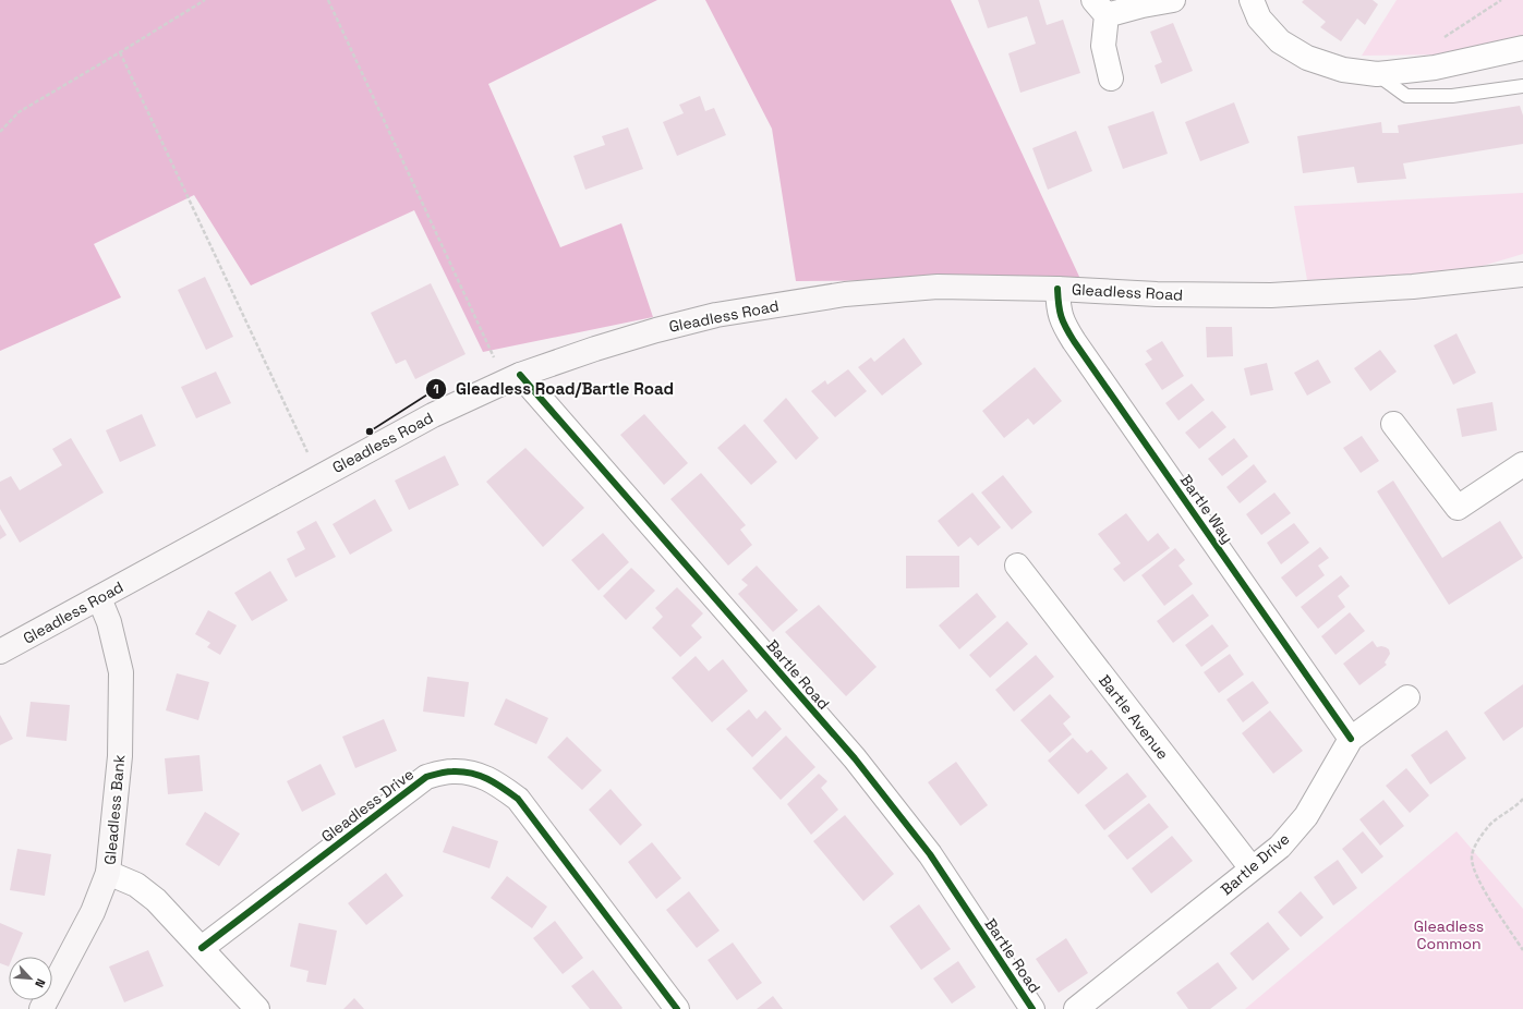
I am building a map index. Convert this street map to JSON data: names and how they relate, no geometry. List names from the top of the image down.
{
  "streets": {
    "main road": ["Gleadless Road", "Gleadless Bank"],
    "street": [
      "Bartle Way",
      "Bartle Road",
      "Bartle Avenue",
      "Gleadless Drive",
      "Bartle Drive"
    ]
  },
  "crossings": [
    ["Gleadless Road", "Bartle Way"],
    ["Gleadless Road", "Bartle Road"],
    ["Gleadless Road", "Gleadless Bank"],
    ["Bartle Way", "Bartle Drive"],
    ["Bartle Avenue", "Bartle Drive"]
  ],
  "parks": ["Gleadless Common"],
  "places": ["Gleadless Road/Bartle Road"],
  "north": "bottom right"
}
